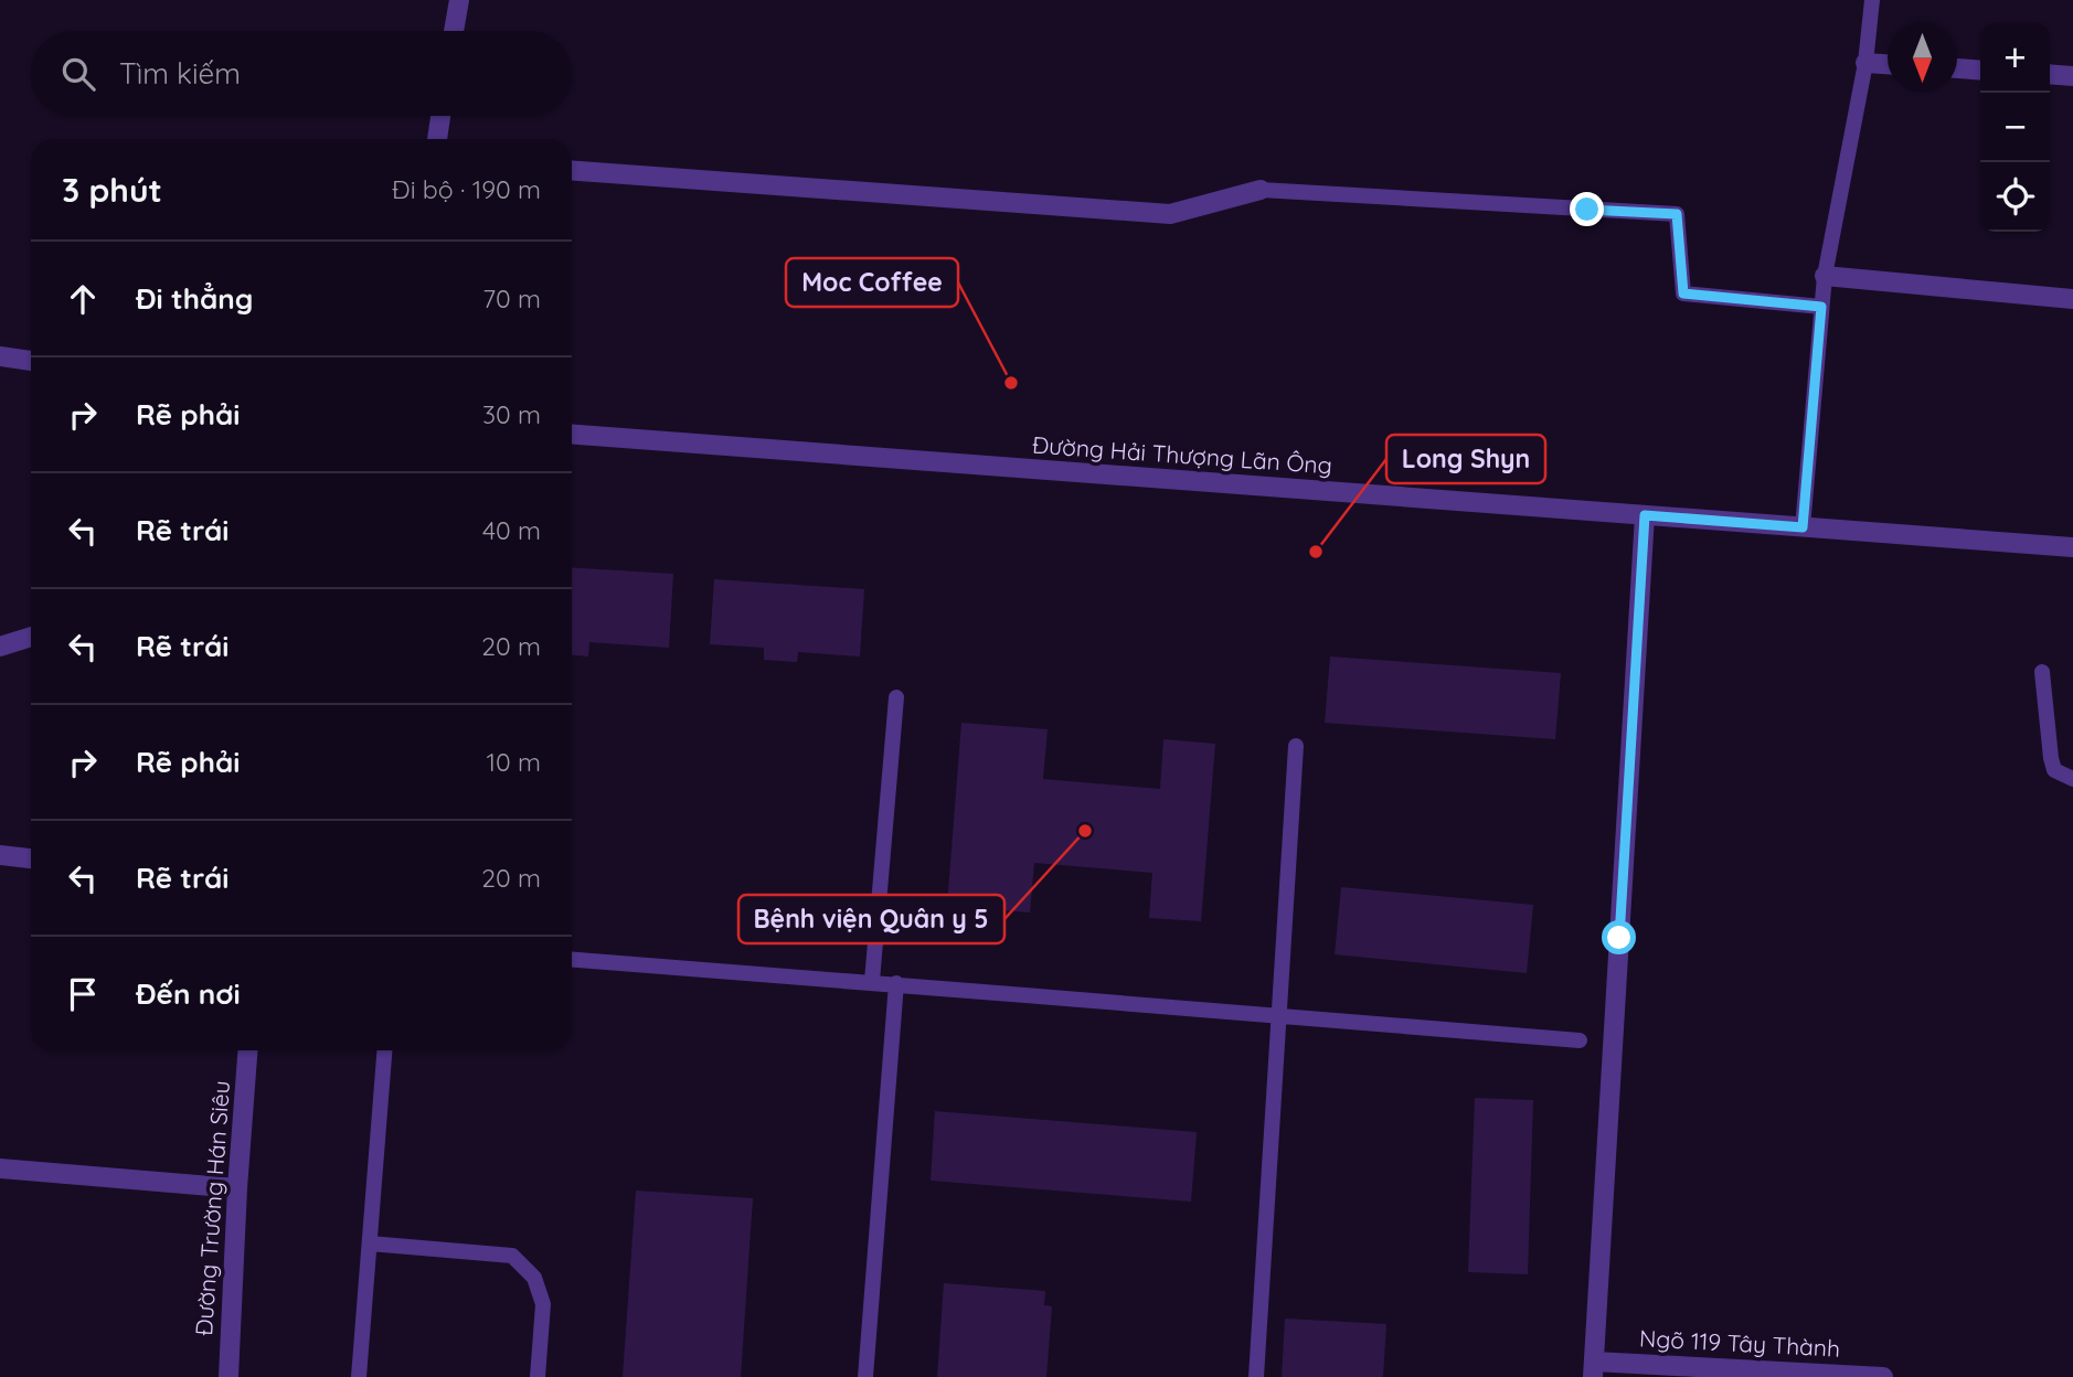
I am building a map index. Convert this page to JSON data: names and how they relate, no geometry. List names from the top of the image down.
{
  "streets": {
    "street": ["Đường Hải Thượng Lãn Ông", "Đường Trường Hán Siêu", "Ngõ 119 Tây Thành"]
  },
  "places": ["Moc Coffee", "Long Shyn", "Bệnh viện Quân y 5"],
  "north": "bottom",
  "page": {
    "map_buttons": ["+", "−"],
    "search": "Tìm kiếm",
    "heading": ["3 phút", "Đi bộ · 190 m"],
    "list": [
      ["Đi thẳng", "70 m"],
      ["Rẽ phải", "30 m"],
      ["Rẽ trái", "40 m"],
      ["Rẽ trái", "20 m"],
      ["Rẽ phải", "10 m"],
      ["Rẽ trái", "20 m"],
      "Đến nơi"
    ]
  }
}
